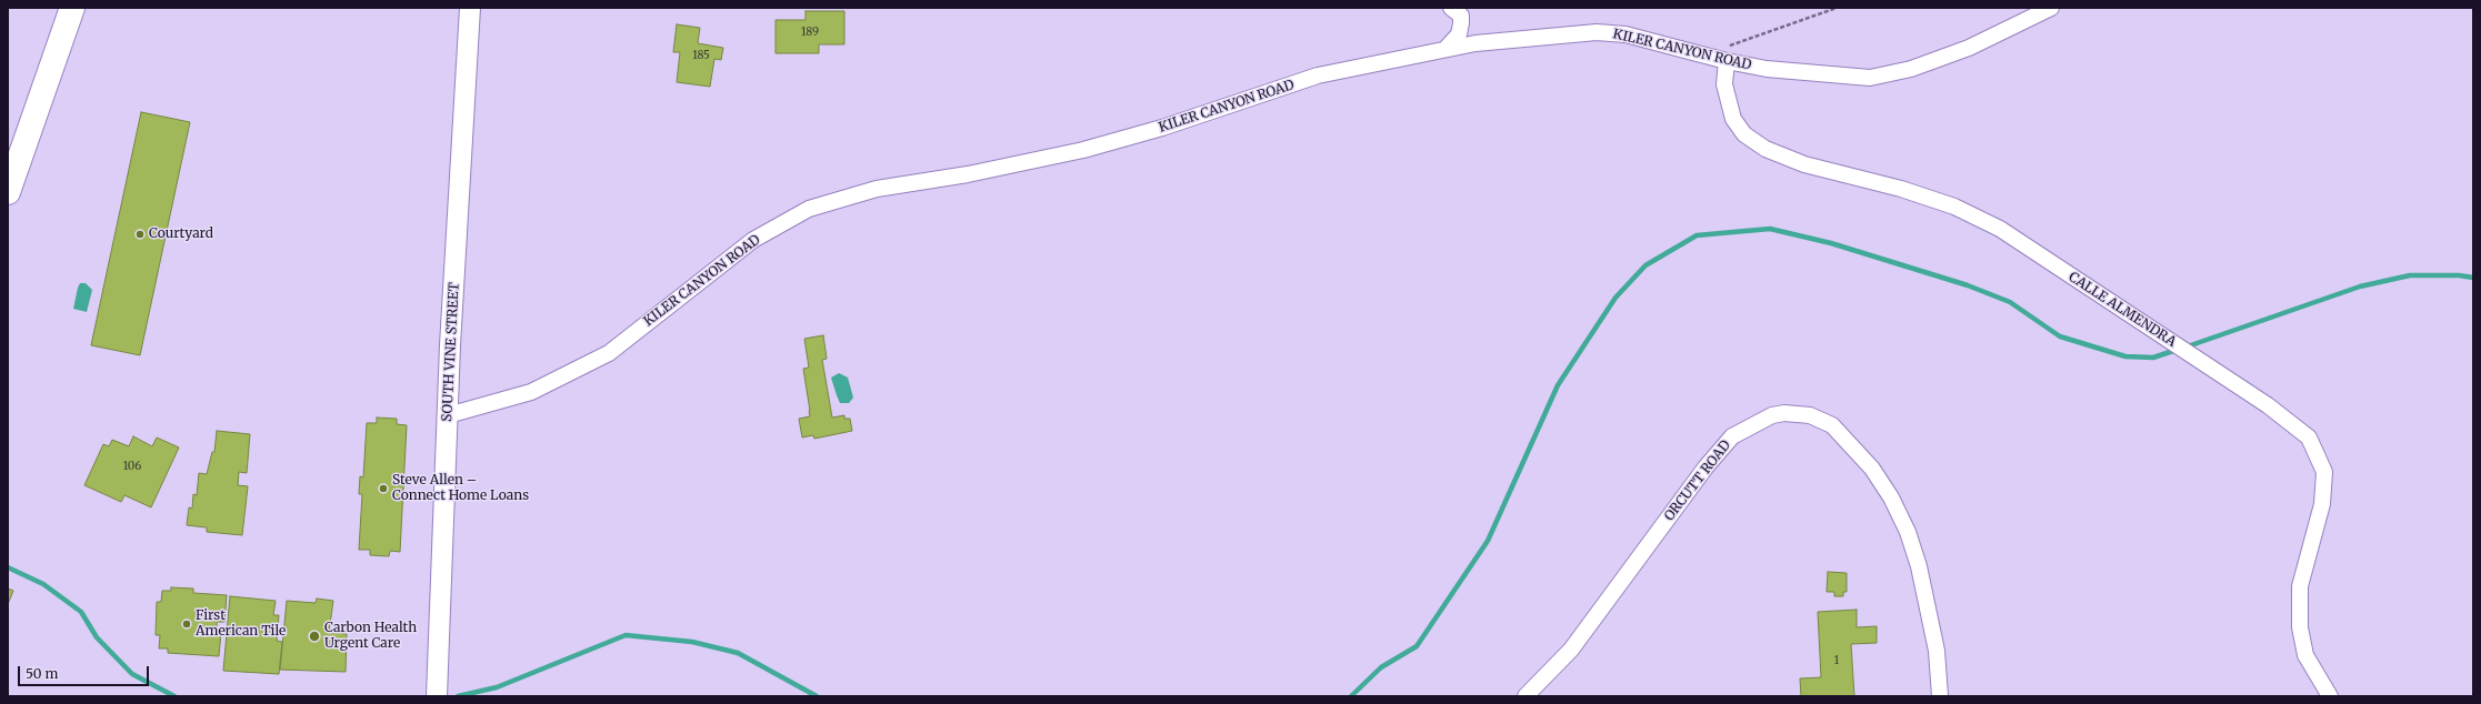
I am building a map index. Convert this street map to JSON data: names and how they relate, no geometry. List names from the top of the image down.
{
  "streets": {
    "street": [
      "KILER CANYON ROAD",
      "CALLE ALMENDRA",
      "SOUTH VINE STREET",
      "ORCUTT ROAD"
    ]
  },
  "crossings": [
    ["KILER CANYON ROAD", "CALLE ALMENDRA"],
    ["KILER CANYON ROAD", "SOUTH VINE STREET"]
  ],
  "places": [
    "Courtyard",
    "Steve Allen – Connect Home Loans",
    "First American Tile",
    "Carbon Health Urgent Care"
  ],
  "house_numbers": [
    "189",
    "185",
    "106",
    "1"
  ],
  "scale_bar": "50 m"
}
